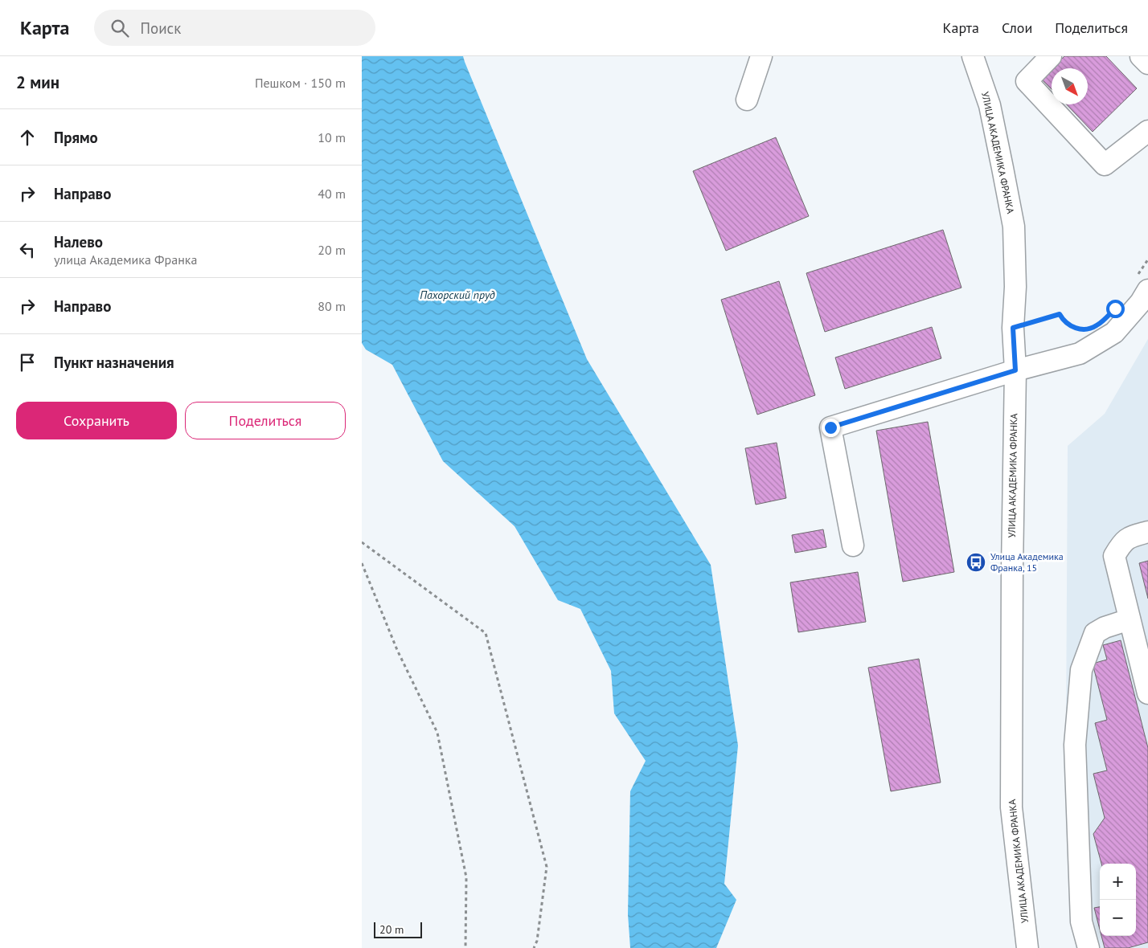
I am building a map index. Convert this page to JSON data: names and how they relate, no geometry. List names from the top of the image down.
{
  "streets": {
    "street": ["УЛИЦА АКАДЕМИКА ФРАНКА"]
  },
  "water": ["Пахорский пруд"],
  "places": {
    "bus stop": ["Улица Академика Франка, 15"]
  },
  "scale_bar": "20 m",
  "north": "bottom right",
  "page": {
    "header": "Карта",
    "search": "Поиск",
    "nav": ["Карта", "Слои", "Поделиться"],
    "heading": ["2 мин", "Пешком · 150 m"],
    "list": [
      ["Прямо", "10 m"],
      ["Направо", "40 m"],
      ["Налево", "улица Академика Франка", "20 m"],
      ["Направо", "80 m"],
      "Пункт назначения"
    ],
    "buttons": ["Сохранить", "Поделиться"],
    "map_buttons": ["+", "−"],
    "scale": "20 m"
  }
}
